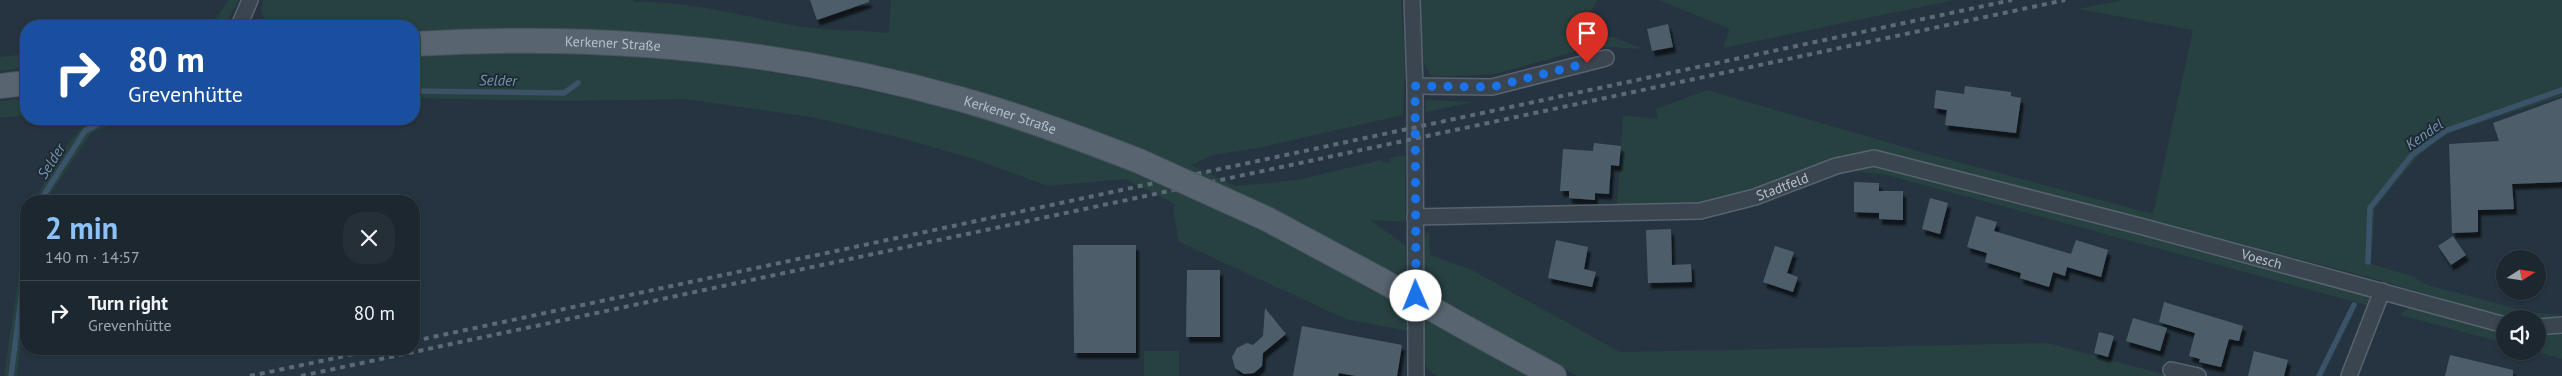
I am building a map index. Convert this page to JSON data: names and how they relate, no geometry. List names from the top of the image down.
{
  "streets": {
    "main road": ["Kerkener Straße"],
    "street": ["Stadtfeld", "Voesch"]
  },
  "crossings": [
    ["Stadtfeld", "Voesch"]
  ],
  "water": ["Selder", "Kendel"],
  "north": "right",
  "page": {
    "turn": ["80 m", "Grevenhütte"],
    "heading": ["2 min", "140 m · 14:57"],
    "list": [
      {
        "name": "Turn right",
        "note": "Grevenhütte",
        "value": "80 m"
      }
    ]
  }
}
